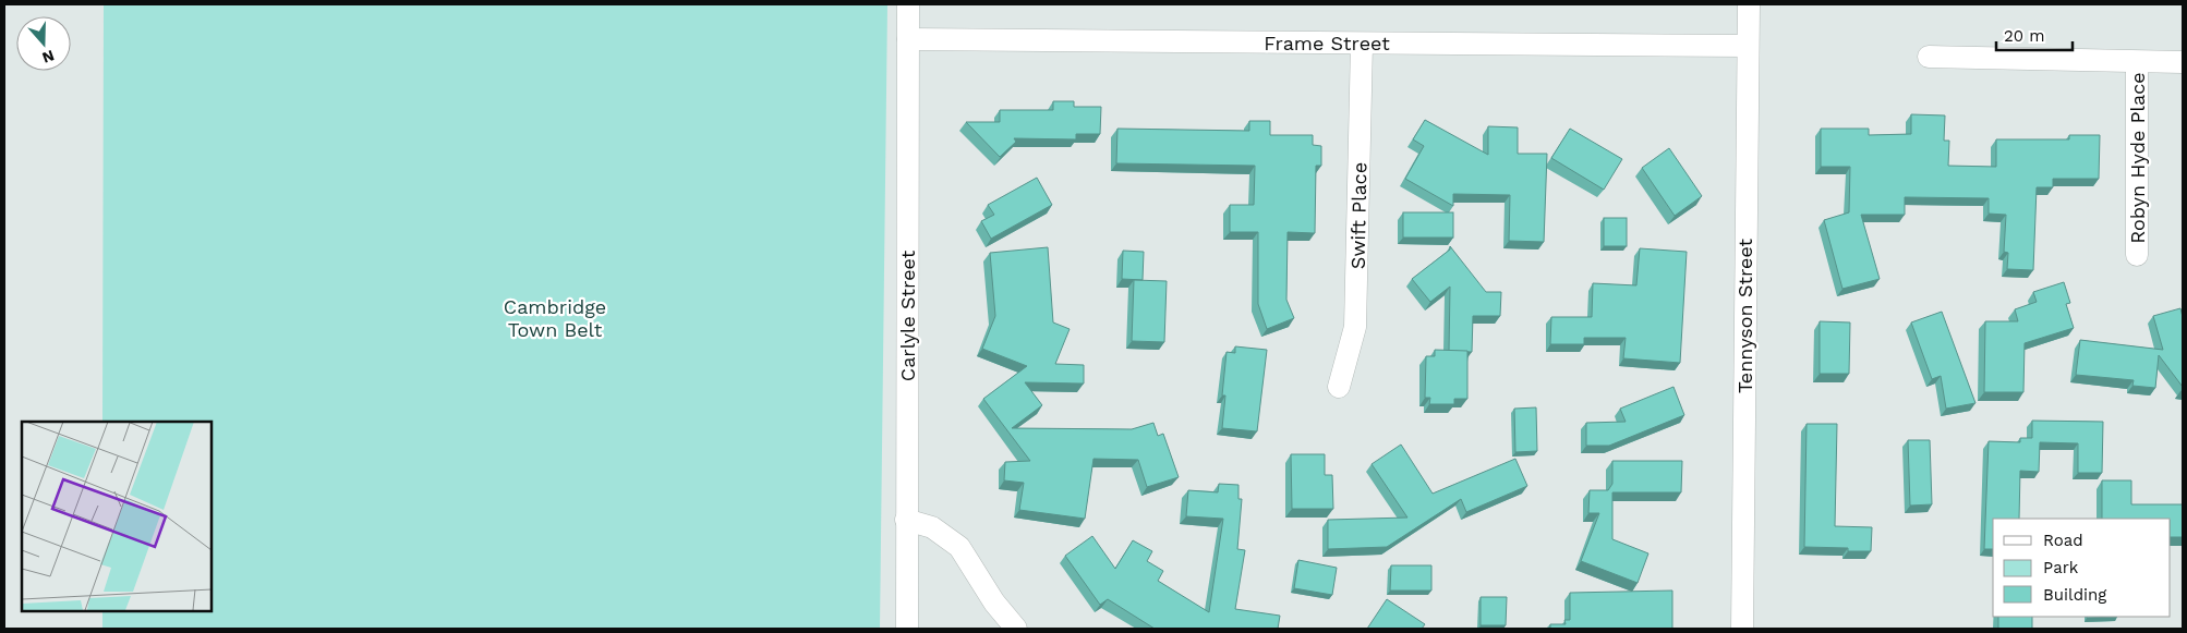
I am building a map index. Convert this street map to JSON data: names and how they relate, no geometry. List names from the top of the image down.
{
  "streets": {
    "street": [
      "Frame Street",
      "Robyn Hyde Place",
      "Swift Place",
      "Carlyle Street",
      "Tennyson Street"
    ]
  },
  "crossings": [
    ["Frame Street", "Swift Place"],
    ["Frame Street", "Carlyle Street"],
    ["Frame Street", "Tennyson Street"]
  ],
  "parks": ["Cambridge Town Belt"],
  "legend": ["Road", "Park", "Building"],
  "scale_bar": "20 m",
  "north": "bottom"
}
